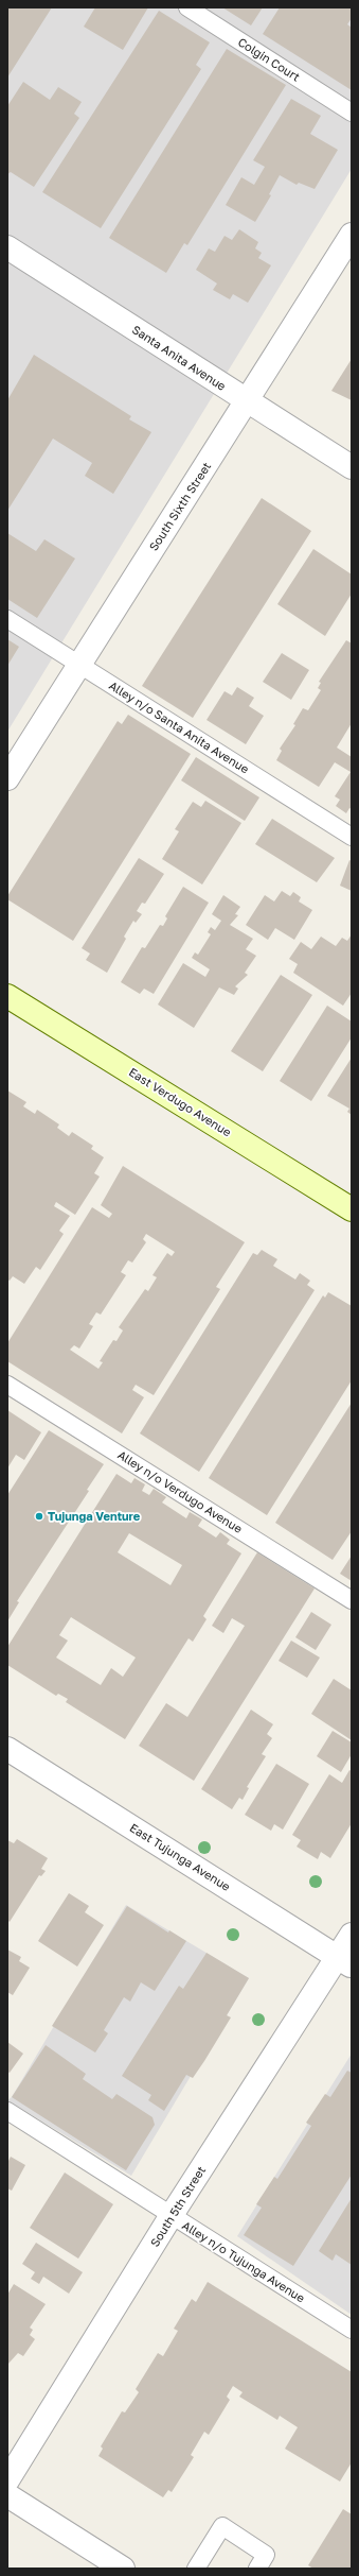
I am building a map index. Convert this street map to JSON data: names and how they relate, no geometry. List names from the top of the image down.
{
  "streets": {
    "street": [
      "Santa Anita Avenue",
      "South Sixth Street",
      "East Verdugo Avenue",
      "East Tujunga Avenue",
      "South 5th Street"
    ],
    "lane": [
      "Colgin Court",
      "Alley n/o Santa Anita Avenue",
      "Alley n/o Verdugo Avenue",
      "Alley n/o Tujunga Avenue"
    ]
  },
  "crossings": [
    ["Santa Anita Avenue", "South Sixth Street"],
    ["South Sixth Street", "Alley n/o Santa Anita Avenue"],
    ["East Tujunga Avenue", "South 5th Street"],
    ["South 5th Street", "Alley n/o Tujunga Avenue"]
  ],
  "places": ["Tujunga Venture"]
}
